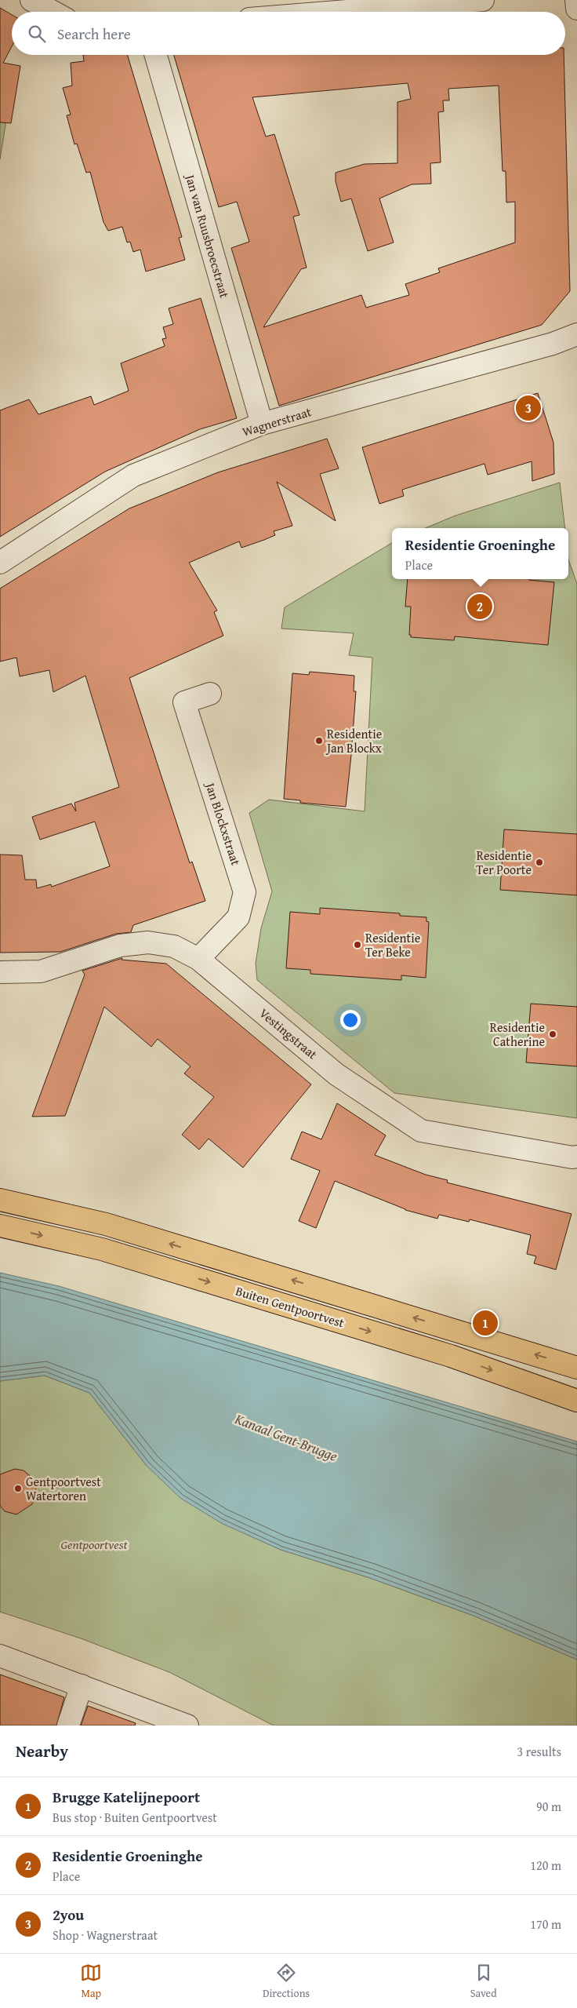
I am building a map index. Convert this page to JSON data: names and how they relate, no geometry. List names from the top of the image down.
{
  "streets": {
    "main road": ["Buiten Gentpoortvest"],
    "street": [
      "Jan van Ruusbroecstraat",
      "Wagnerstraat",
      "Jan Blockxstraat",
      "Vestingstraat"
    ]
  },
  "crossings": [
    ["Jan van Ruusbroecstraat", "Wagnerstraat"],
    ["Jan Blockxstraat", "Vestingstraat"]
  ],
  "water": ["Kanaal Gent-Brugge"],
  "parks": ["Gentpoortvest"],
  "places": [
    "Residentie Jan Blockx",
    "Residentie Ter Poorte",
    "Residentie Ter Beke",
    "Residentie Catherine",
    "Gentpoortvest Watertoren"
  ],
  "page": {
    "search": "Search here",
    "pins": ["3", "2", "1"],
    "popup": ["Residentie Groeninghe", "Place"],
    "heading": ["Nearby", "3 results"],
    "list": [
      {
        "mark": "1",
        "name": "Brugge Katelijnepoort",
        "note": "Bus stop · Buiten Gentpoortvest",
        "value": "90 m"
      },
      {
        "mark": "2",
        "name": "Residentie Groeninghe",
        "note": "Place",
        "value": "120 m"
      },
      {
        "mark": "3",
        "name": "2you",
        "note": "Shop · Wagnerstraat",
        "value": "170 m"
      }
    ],
    "nav": ["Map", "Directions", "Saved"]
  }
}
